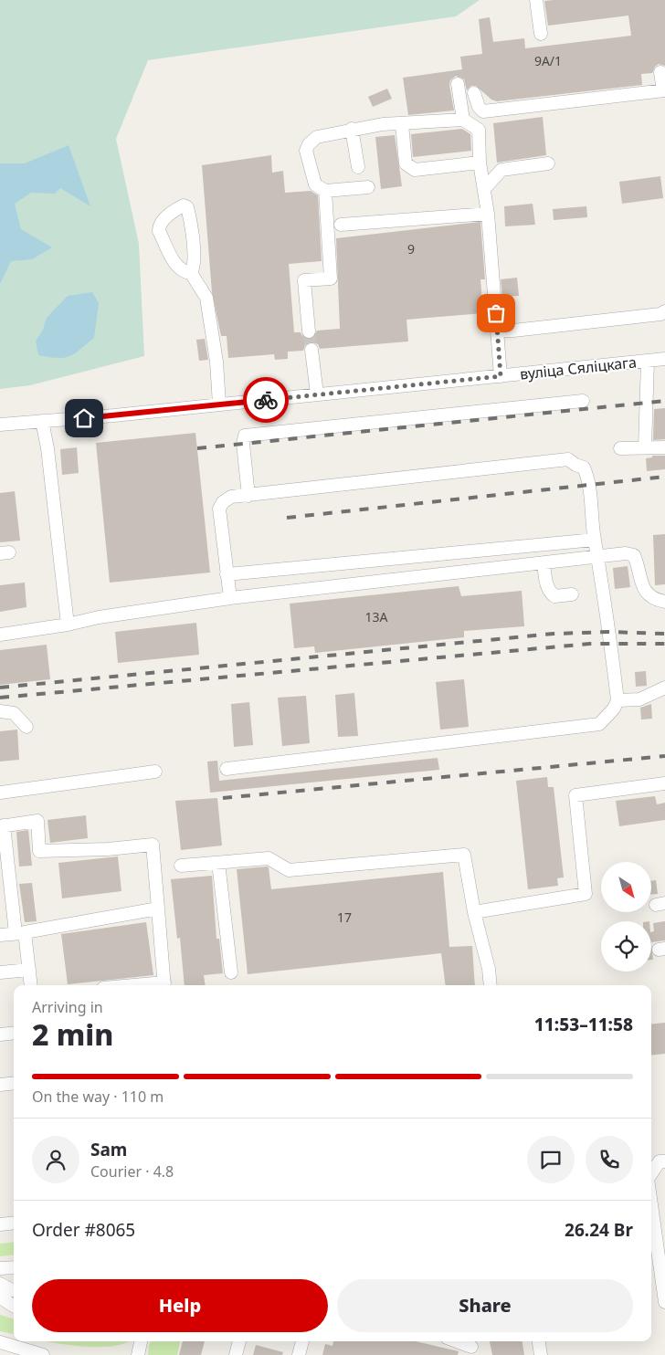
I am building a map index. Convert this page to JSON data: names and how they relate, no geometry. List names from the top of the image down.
{
  "streets": {
    "street": ["вуліца Сяліцкага"]
  },
  "house_numbers": [
    "9А/1",
    "9",
    "13А",
    "17"
  ],
  "north": "bottom right",
  "page": {
    "heading": ["2 min", "Arriving in", "11:53–11:58"],
    "panel": [
      "Sam",
      "Courier · 4.8",
      "Order #8065",
      "26.24 Br"
    ],
    "bar": "On the way · 110 m",
    "buttons": ["Help", "Share"]
  }
}
